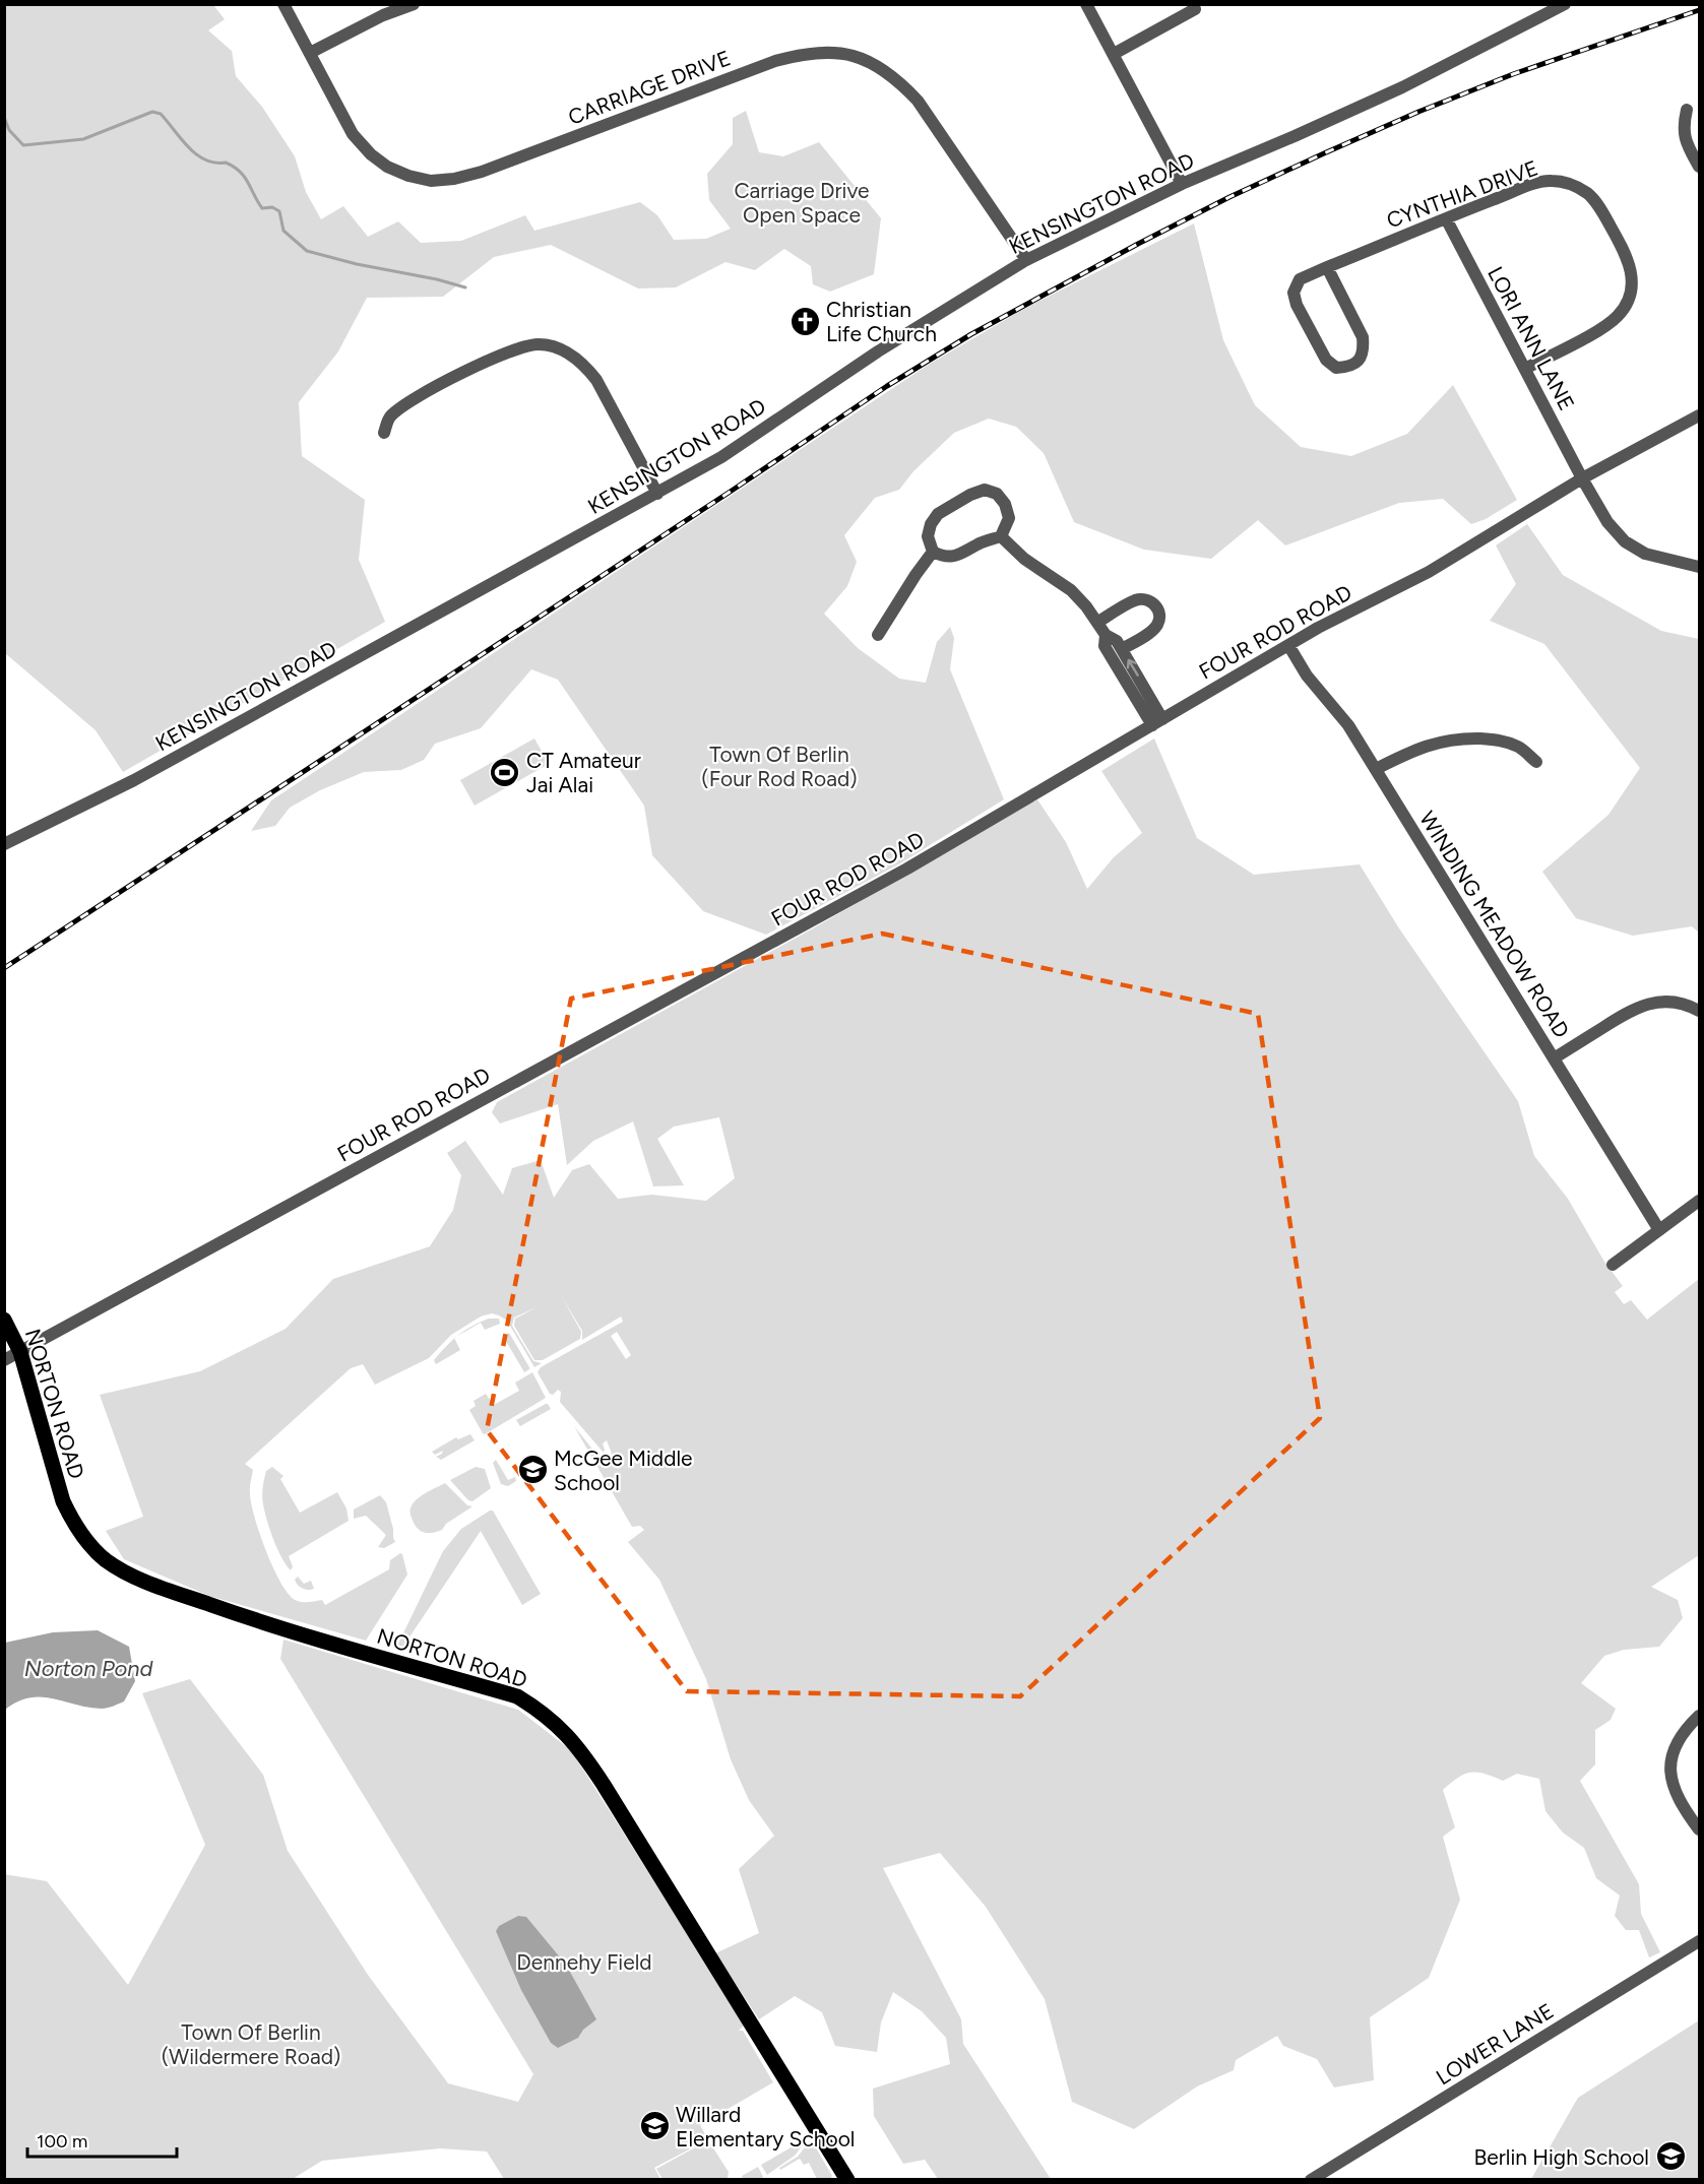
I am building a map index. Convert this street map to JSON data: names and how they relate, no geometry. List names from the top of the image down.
{
  "streets": {
    "main road": ["NORTON ROAD"],
    "street": [
      "CARRIAGE DRIVE",
      "CYNTHIA DRIVE",
      "KENSINGTON ROAD",
      "LORI ANN LANE",
      "FOUR ROD ROAD",
      "WINDING MEADOW ROAD",
      "LOWER LANE"
    ]
  },
  "crossings": [
    ["CARRIAGE DRIVE", "KENSINGTON ROAD"],
    ["CYNTHIA DRIVE", "LORI ANN LANE"],
    ["LORI ANN LANE", "FOUR ROD ROAD"],
    ["FOUR ROD ROAD", "WINDING MEADOW ROAD"],
    ["FOUR ROD ROAD", "NORTON ROAD"]
  ],
  "water": ["Norton Pond"],
  "parks": [
    "Carriage Drive Open Space",
    "Town Of Berlin (Four Rod Road)",
    "Dennehy Field",
    "Town Of Berlin (Wildermere Road)"
  ],
  "places": {
    "church": ["Christian Life Church"],
    "sports": ["CT Amateur Jai Alai"],
    "school or university": ["McGee Middle School", "Willard Elementary School", "Berlin High School"]
  },
  "scale_bar": "100 m"
}
